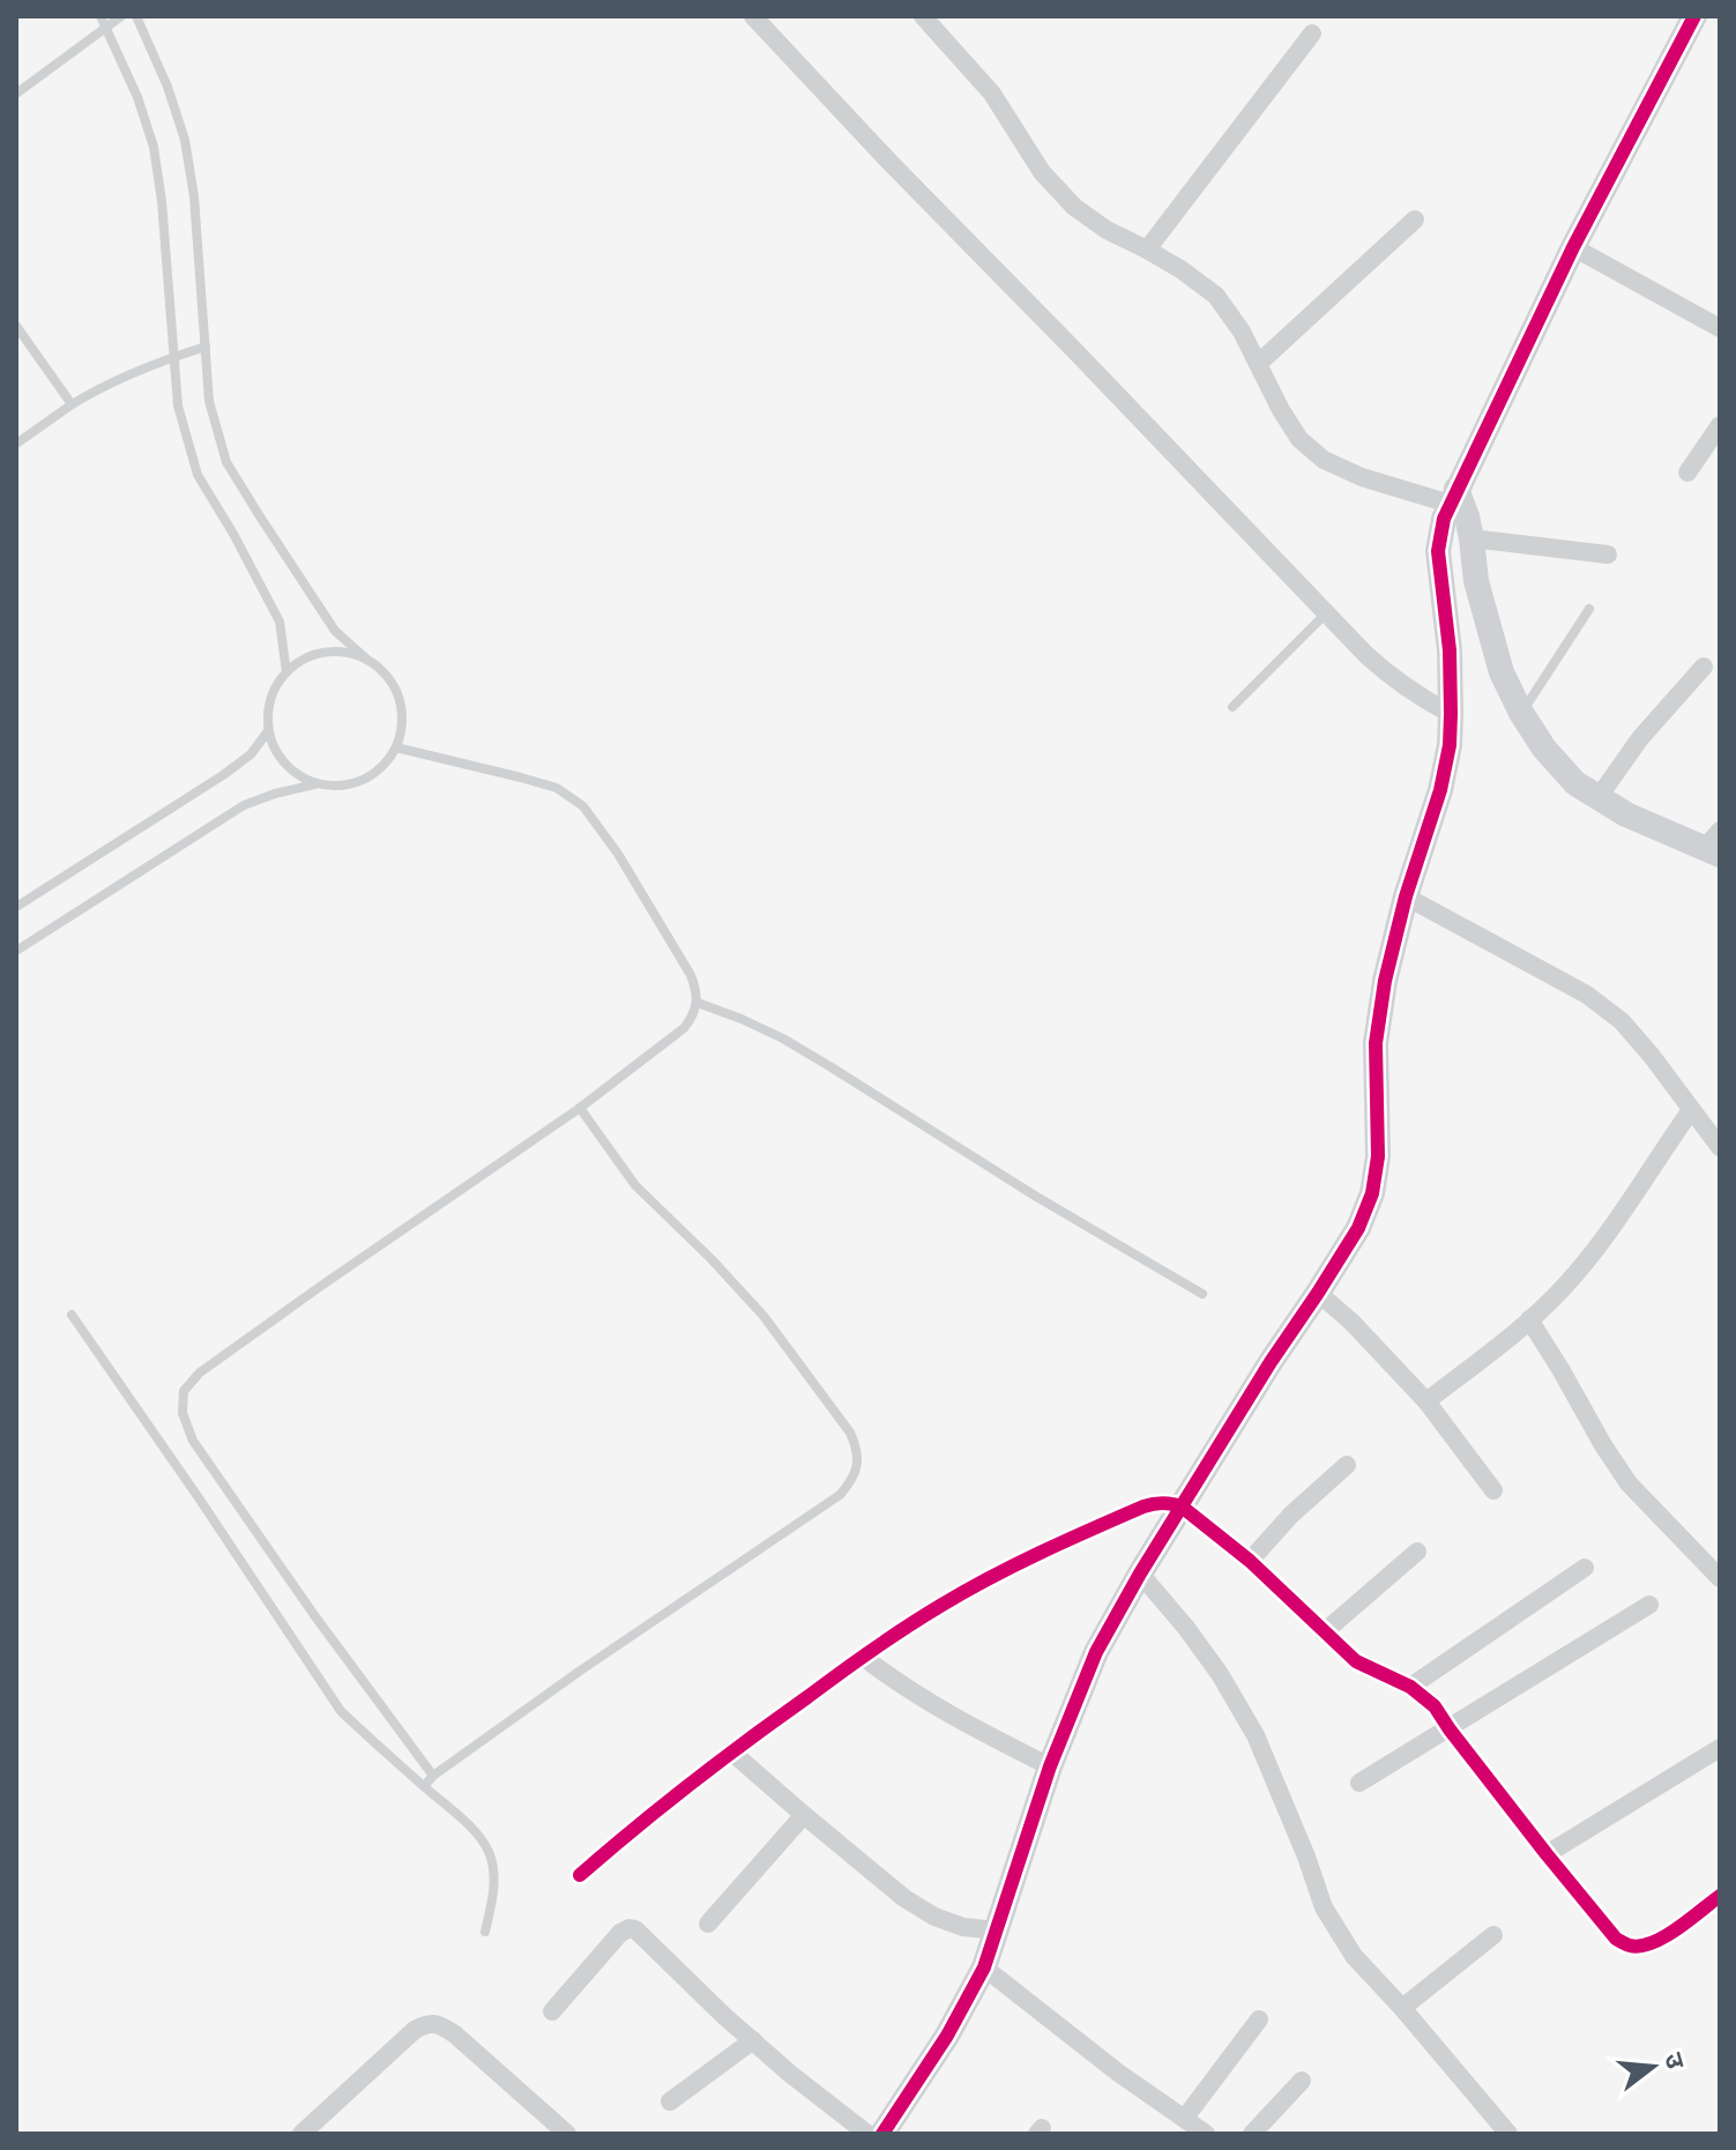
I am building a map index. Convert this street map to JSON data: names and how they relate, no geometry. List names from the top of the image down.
{
  "north": "right"
}
